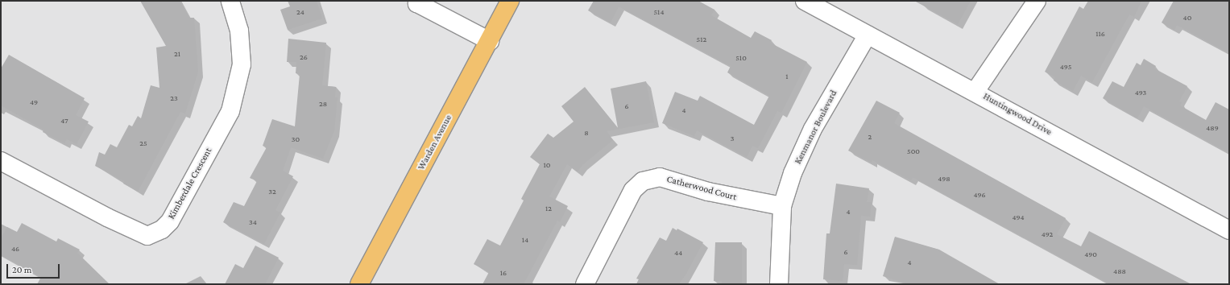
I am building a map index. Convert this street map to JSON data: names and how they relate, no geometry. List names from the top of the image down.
{
  "streets": {
    "main road": ["Warden Avenue"],
    "street": [
      "Huntingwood Drive",
      "Kenmanor Boulevard",
      "Kimberdale Crescent",
      "Catherwood Court"
    ]
  },
  "crossings": [
    ["Huntingwood Drive", "Kenmanor Boulevard"],
    ["Kenmanor Boulevard", "Catherwood Court"]
  ],
  "house_numbers": [
    "24",
    "514",
    "40",
    "116",
    "512",
    "21",
    "26",
    "510",
    "495",
    "1",
    "493",
    "23",
    "49",
    "28",
    "6",
    "4",
    "47",
    "489",
    "8",
    "2",
    "3",
    "30",
    "25",
    "500",
    "10",
    "498",
    "32",
    "496",
    "12",
    "4",
    "494",
    "34",
    "492",
    "14",
    "46",
    "6",
    "44",
    "490",
    "4",
    "488",
    "16"
  ],
  "scale_bar": "20 m"
}
